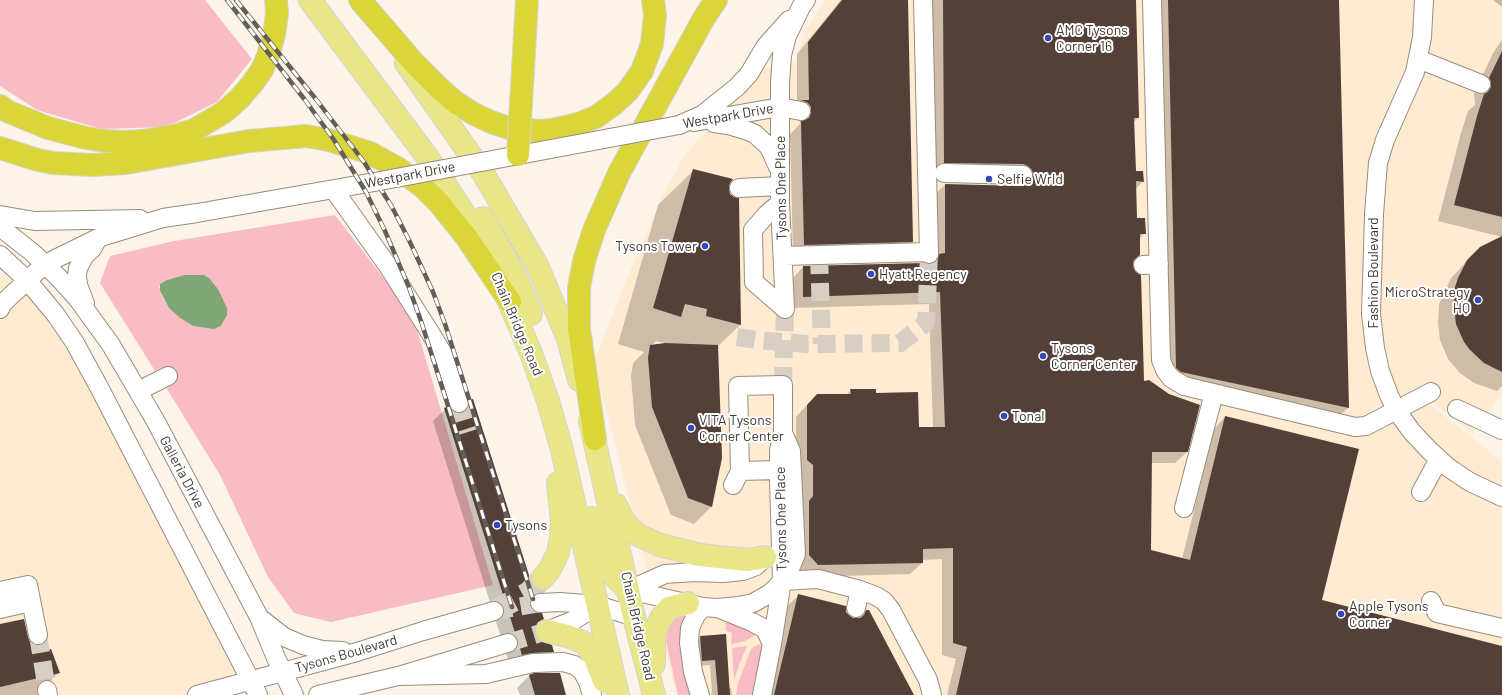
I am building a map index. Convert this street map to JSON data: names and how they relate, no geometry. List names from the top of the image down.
{
  "streets": {
    "main road": ["Chain Bridge Road"],
    "street": [
      "Westpark Drive",
      "Tysons One Place",
      "Fashion Boulevard",
      "Galleria Drive",
      "Tysons Boulevard"
    ]
  },
  "crossings": [
    ["Westpark Drive", "Tysons One Place"],
    ["Westpark Drive", "Galleria Drive"],
    ["Galleria Drive", "Tysons Boulevard"]
  ],
  "places": [
    "AMC Tysons Corner 16",
    "Selfie Wrld",
    "Tysons Tower",
    "Hyatt Regency",
    "MicroStrategy HQ",
    "Tysons Corner Center",
    "Tonal",
    "VITA Tysons Corner Center",
    "Tysons",
    "Apple Tysons Corner"
  ]
}
